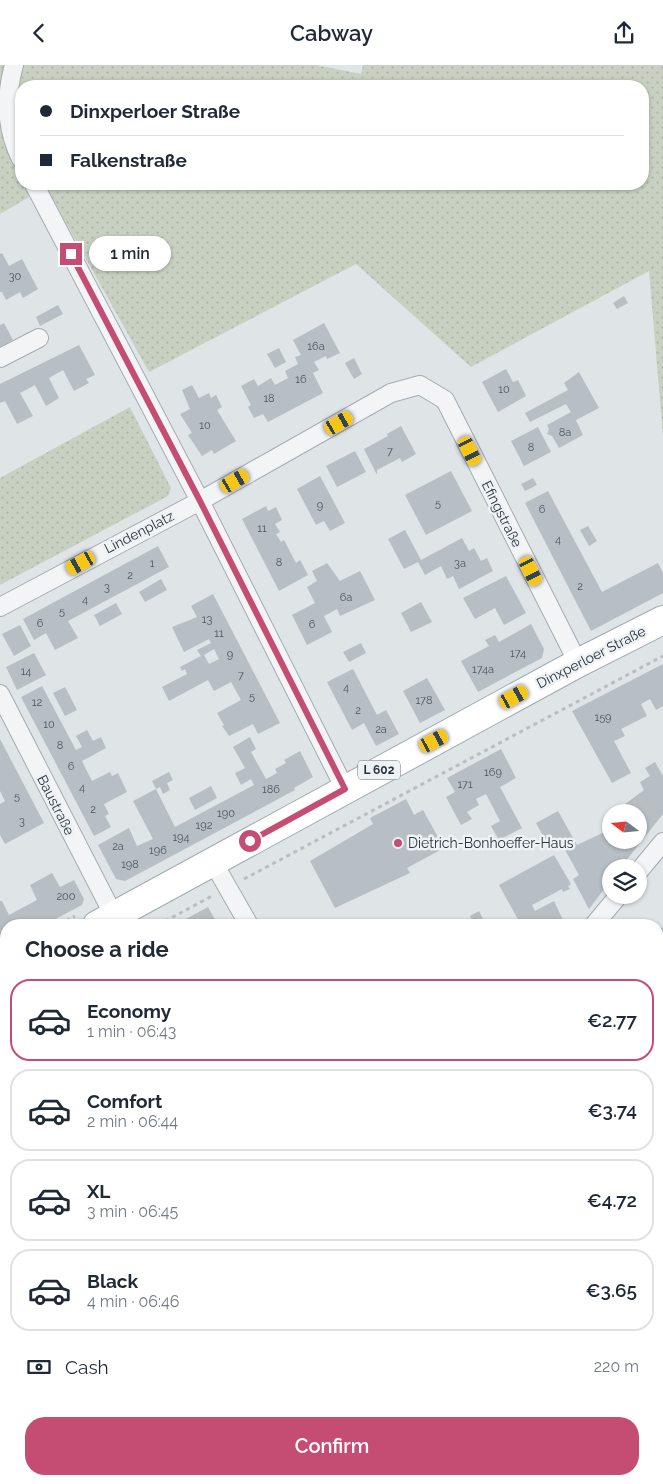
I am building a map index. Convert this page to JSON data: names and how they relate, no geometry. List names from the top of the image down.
{
  "streets": {
    "main road": ["Dinxperloer Straße", "L 602"],
    "street": ["Efingstraße", "Lindenplatz", "Baustraße"]
  },
  "crossings": [
    ["Efingstraße", "Lindenplatz"],
    ["Efingstraße", "Dinxperloer Straße"]
  ],
  "places": ["Dietrich-Bonhoeffer-Haus"],
  "house_numbers": [
    "30",
    "16a",
    "16",
    "10",
    "18",
    "10",
    "8a",
    "8",
    "7",
    "5",
    "9",
    "6",
    "11",
    "4",
    "8",
    "1",
    "3a",
    "2",
    "2",
    "3",
    "6a",
    "4",
    "5",
    "13",
    "6",
    "6",
    "11",
    "174",
    "9",
    "174a",
    "14",
    "7",
    "4",
    "5",
    "178",
    "12",
    "2",
    "159",
    "10",
    "2a",
    "8",
    "6",
    "169",
    "171",
    "4",
    "186",
    "5",
    "2",
    "190",
    "3",
    "192",
    "194",
    "2a",
    "196",
    "198",
    "200"
  ],
  "north": "left",
  "page": {
    "header": "Cabway",
    "banner": ["Dinxperloer Straße", "Falkenstraße"],
    "bubble": "1 min",
    "heading": "Choose a ride",
    "list": [
      {
        "name": "Economy",
        "note": "1 min · 06:43",
        "value": "€2.77"
      },
      {
        "name": "Comfort",
        "note": "2 min · 06:44",
        "value": "€3.74"
      },
      {
        "name": "XL",
        "note": "3 min · 06:45",
        "value": "€4.72"
      },
      {
        "name": "Black",
        "note": "4 min · 06:46",
        "value": "€3.65"
      }
    ],
    "pay": ["Cash", "220 m"],
    "buttons": "Confirm"
  }
}
